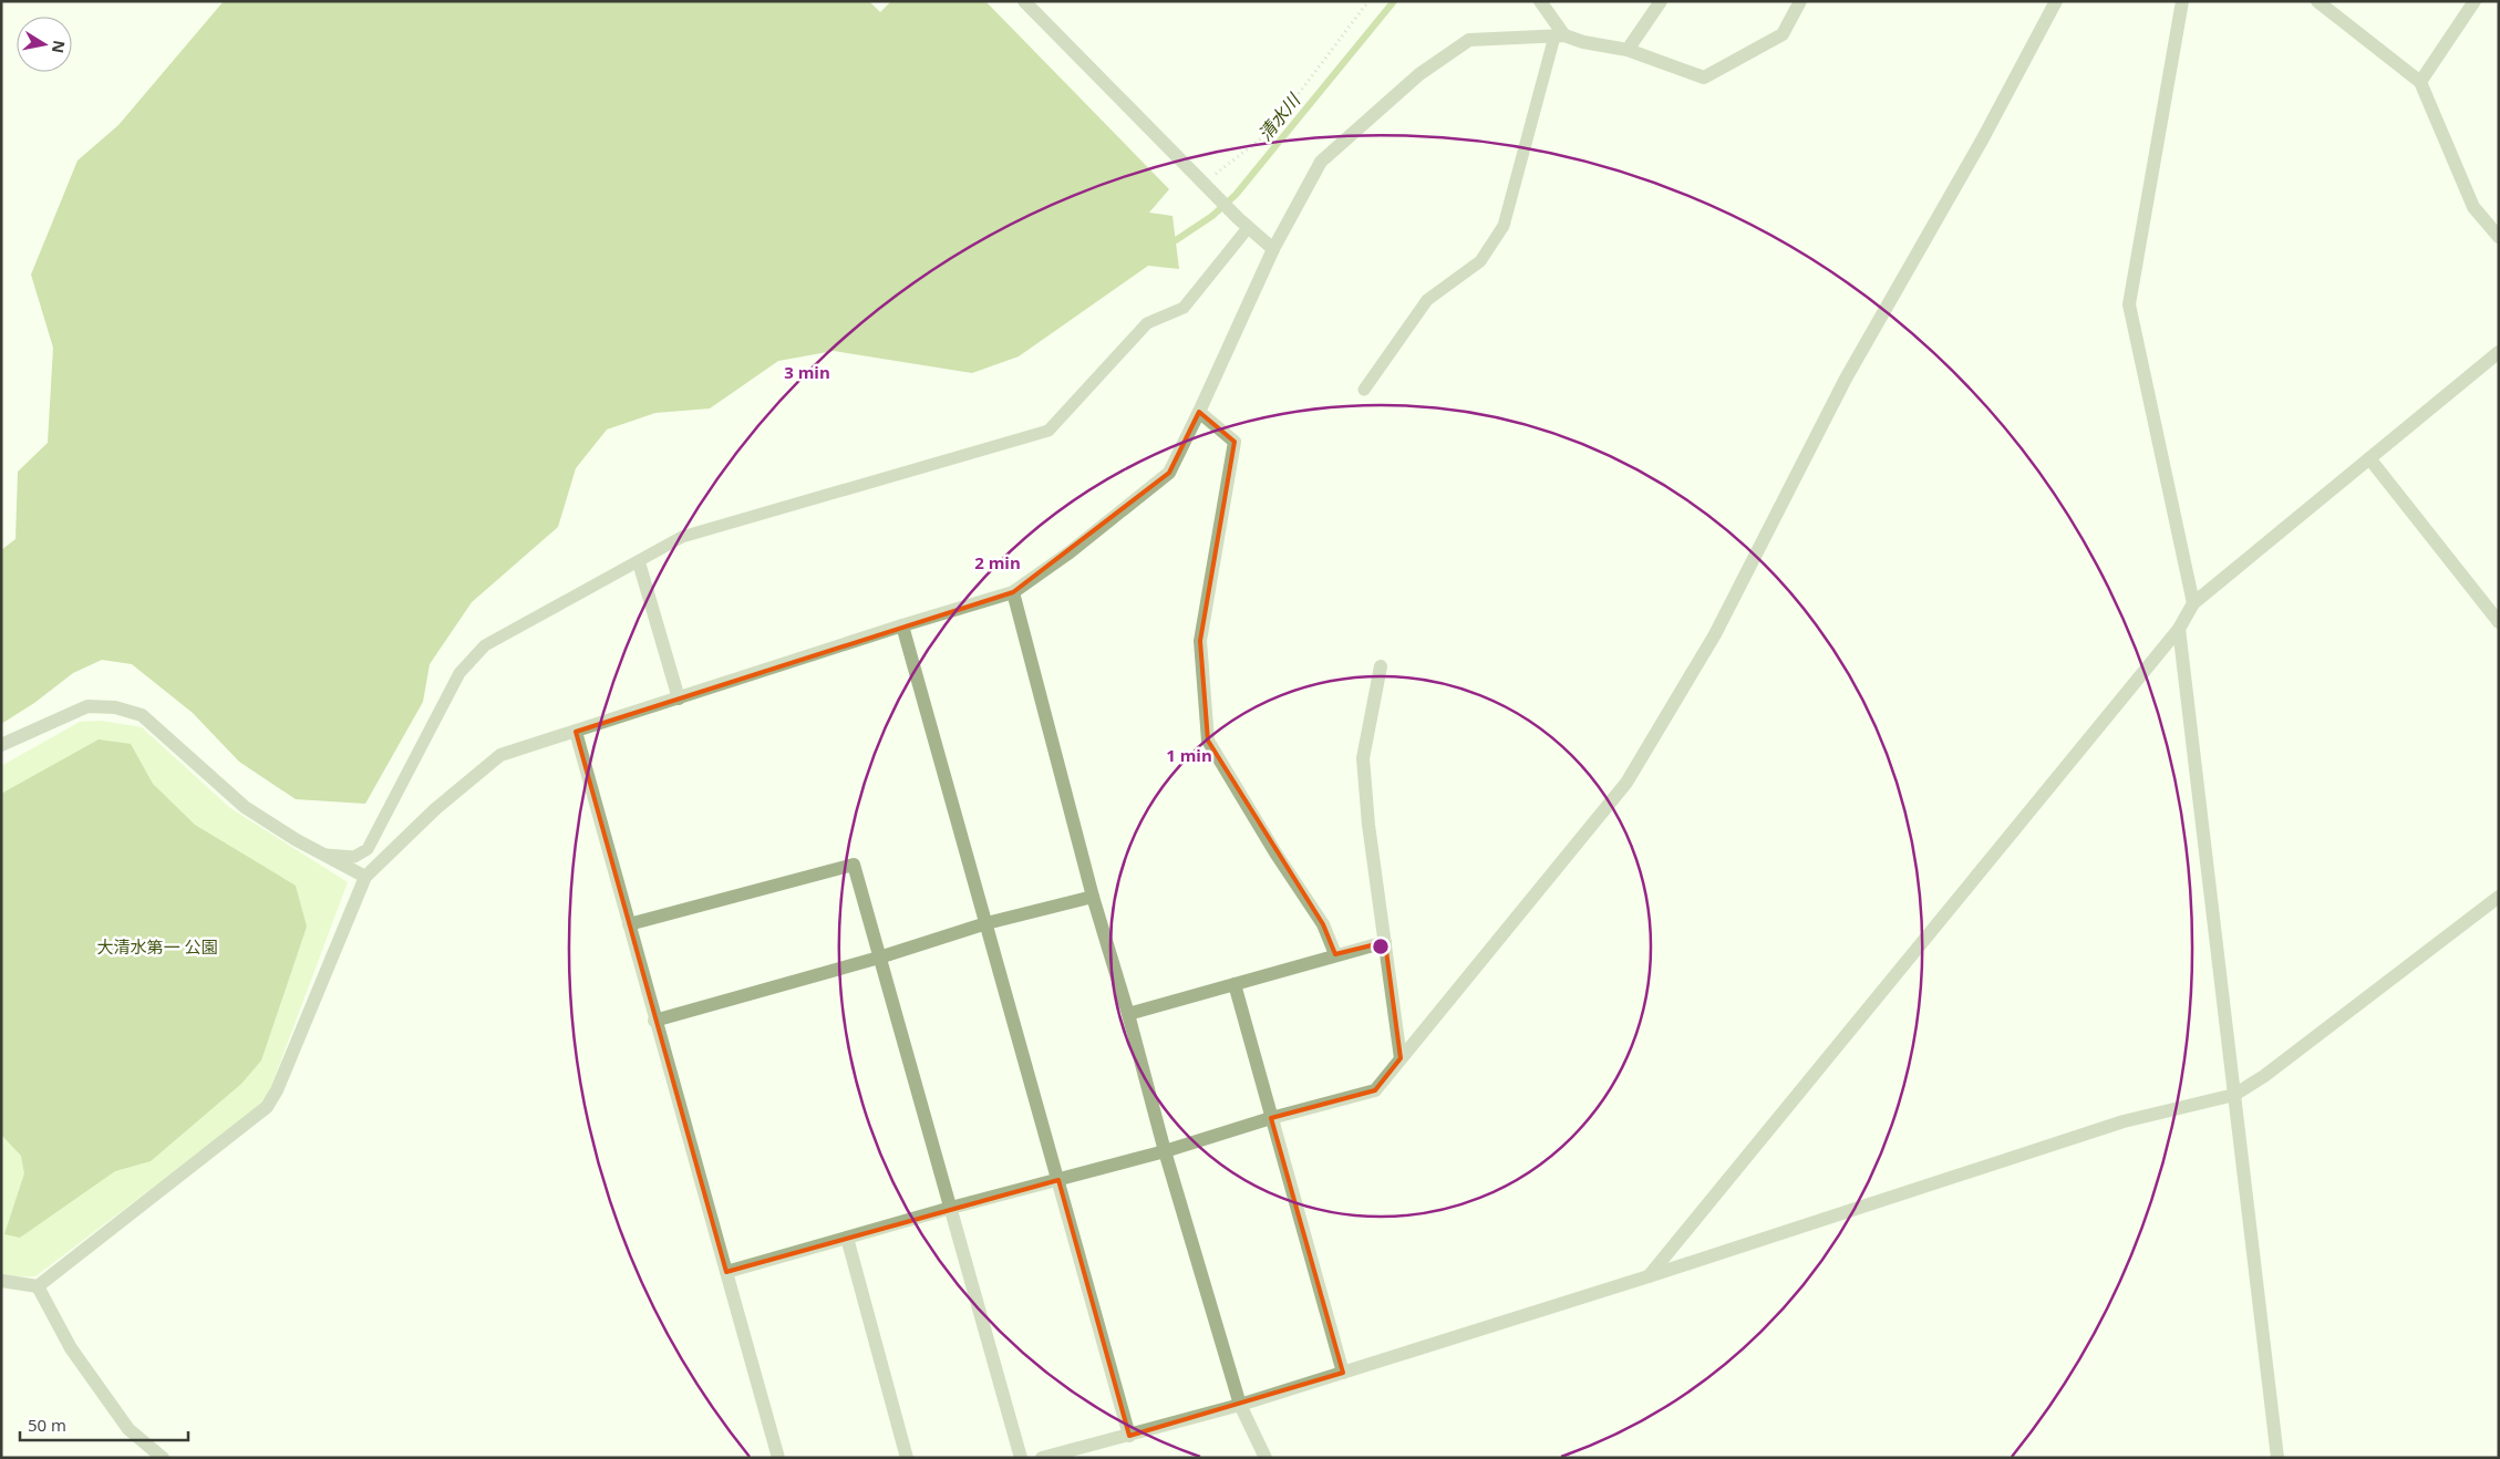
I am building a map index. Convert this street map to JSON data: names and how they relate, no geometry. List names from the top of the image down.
{
  "water": ["清水川"],
  "parks": ["大清水第一 公園"],
  "scale_bar": "50 m",
  "north": "right",
  "rings": ["3 min", "2 min", "1 min"]
}
